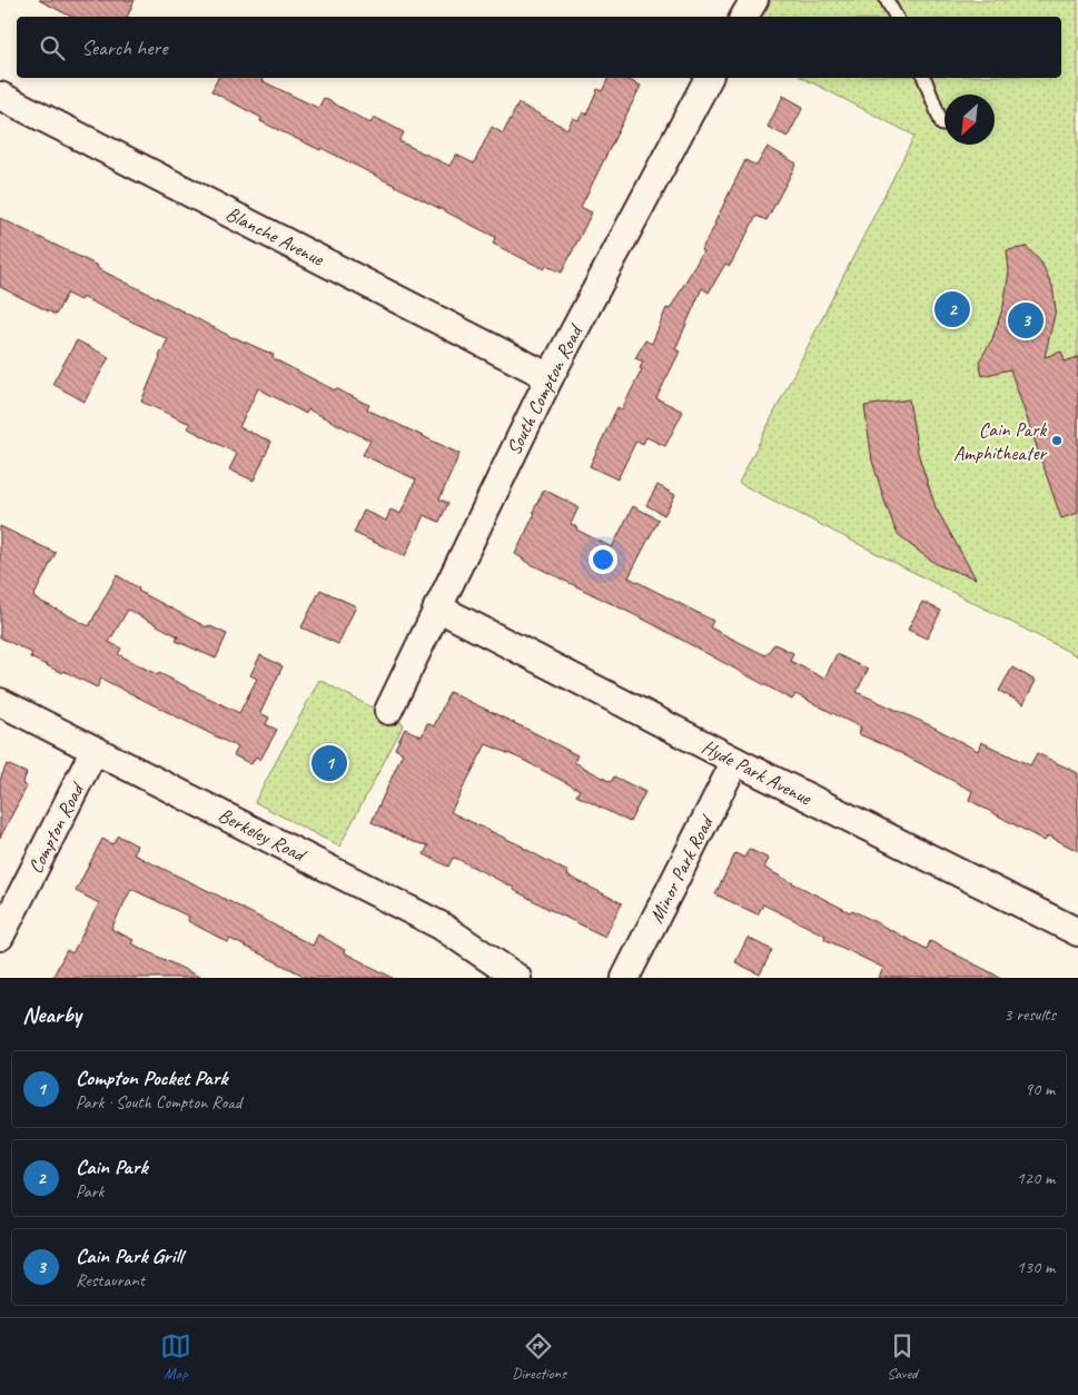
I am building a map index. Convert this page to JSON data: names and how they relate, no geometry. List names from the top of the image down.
{
  "streets": {
    "street": [
      "Blanche Avenue",
      "South Compton Road",
      "Hyde Park Avenue",
      "Compton Road",
      "Berkeley Road",
      "Minor Park Road"
    ]
  },
  "crossings": [
    ["Blanche Avenue", "South Compton Road"],
    ["South Compton Road", "Hyde Park Avenue"],
    ["Hyde Park Avenue", "Minor Park Road"],
    ["Compton Road", "Berkeley Road"]
  ],
  "places": ["Cain Park Amphitheater"],
  "north": "bottom left",
  "page": {
    "search": "Search here",
    "pins": ["2", "3", "1"],
    "heading": ["Nearby", "3 results"],
    "list": [
      {
        "mark": "1",
        "name": "Compton Pocket Park",
        "note": "Park · South Compton Road",
        "value": "90 m"
      },
      {
        "mark": "2",
        "name": "Cain Park",
        "note": "Park",
        "value": "120 m"
      },
      {
        "mark": "3",
        "name": "Cain Park Grill",
        "note": "Restaurant",
        "value": "130 m"
      }
    ],
    "nav": ["Map", "Directions", "Saved"]
  }
}
